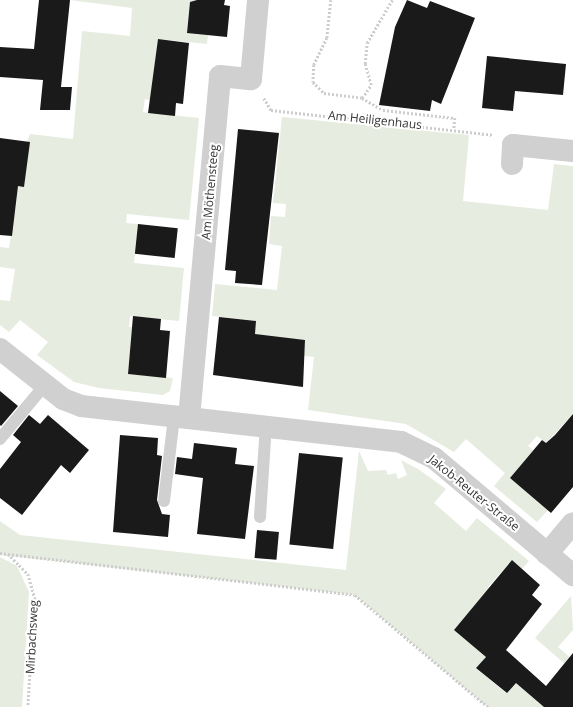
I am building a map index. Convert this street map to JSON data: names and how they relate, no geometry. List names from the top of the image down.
{
  "streets": {
    "street": ["Am Möthensteeg", "Jakob-Reuter-Straße"],
    "path": ["Am Heiligenhaus", "Mirbachsweg"]
  },
  "crossings": [
    ["Am Heiligenhaus", "Am Möthensteeg"],
    ["Am Möthensteeg", "Jakob-Reuter-Straße"]
  ]
}
